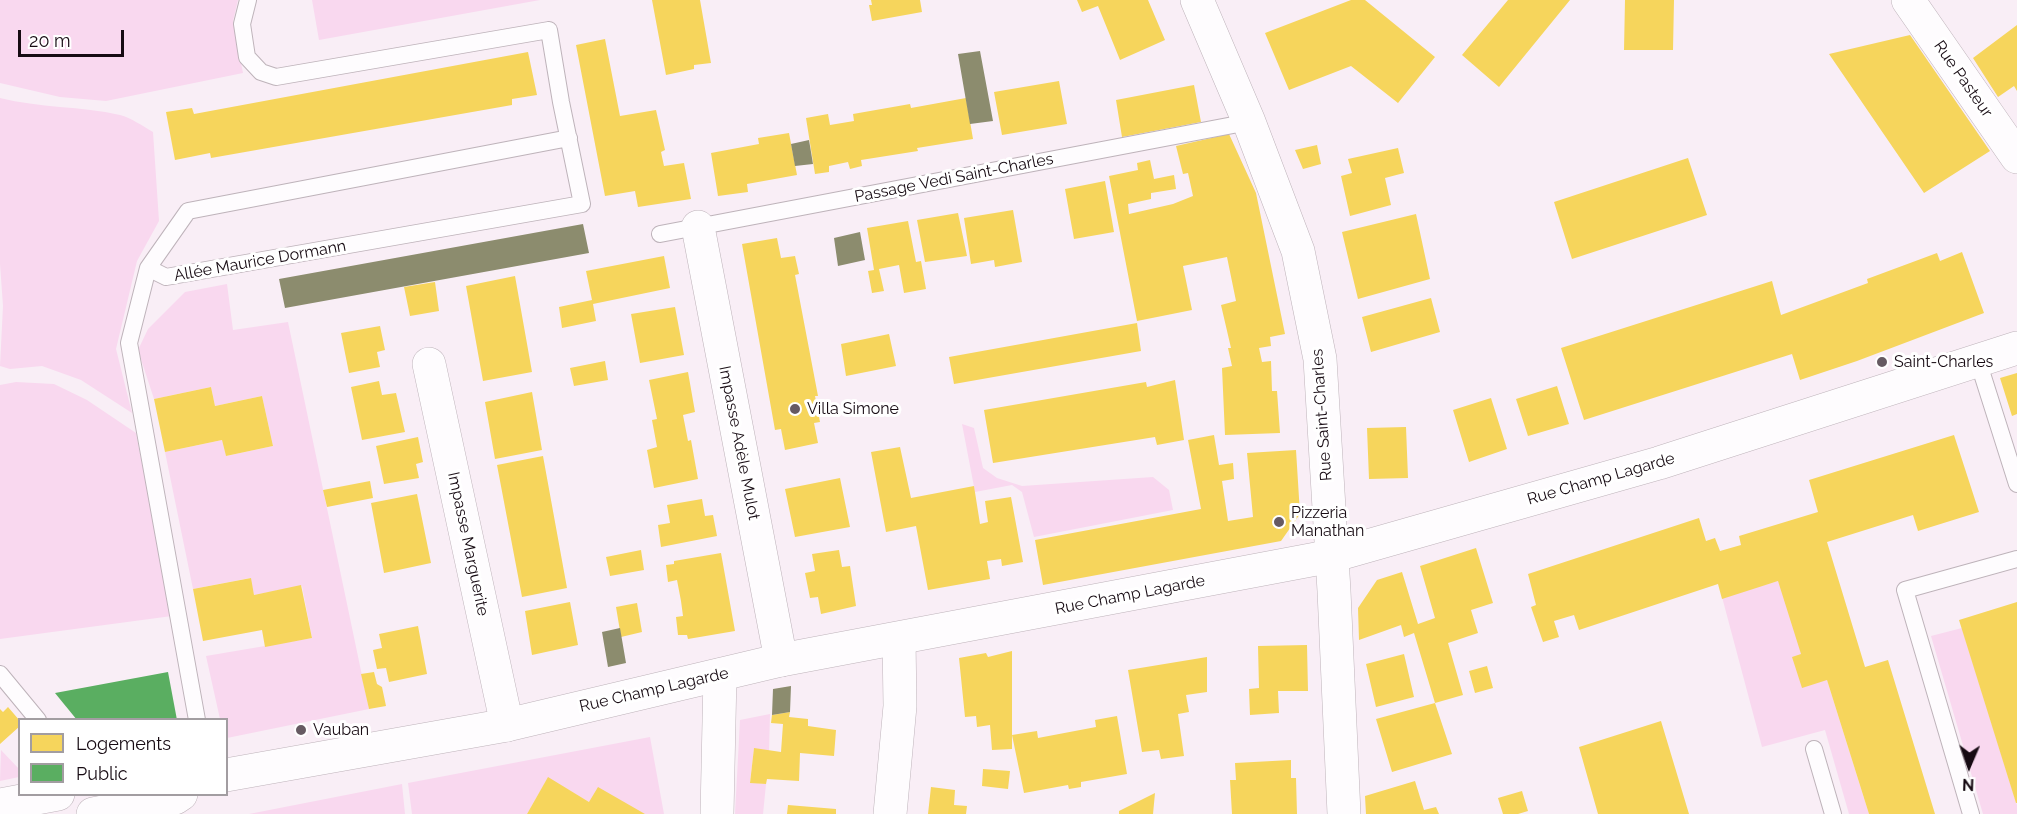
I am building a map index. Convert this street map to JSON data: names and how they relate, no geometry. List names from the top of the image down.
{
  "streets": {
    "street": [
      "Rue Pasteur",
      "Rue Saint-Charles",
      "Impasse Adèle Mulot",
      "Rue Champ Lagarde",
      "Impasse Marguerite"
    ],
    "lane": ["Passage Vedi Saint-Charles", "Allée Maurice Dormann"]
  },
  "crossings": [
    ["Passage Vedi Saint-Charles", "Rue Saint-Charles"],
    ["Passage Vedi Saint-Charles", "Impasse Adèle Mulot"],
    ["Rue Saint-Charles", "Rue Champ Lagarde"],
    ["Impasse Adèle Mulot", "Rue Champ Lagarde"],
    ["Rue Champ Lagarde", "Impasse Marguerite"]
  ],
  "places": [
    "Saint-Charles",
    "Villa Simone",
    "Pizzeria Manathan",
    "Vauban"
  ],
  "legend": ["Logements", "Public"],
  "scale_bar": "20 m",
  "north": "bottom"
}
